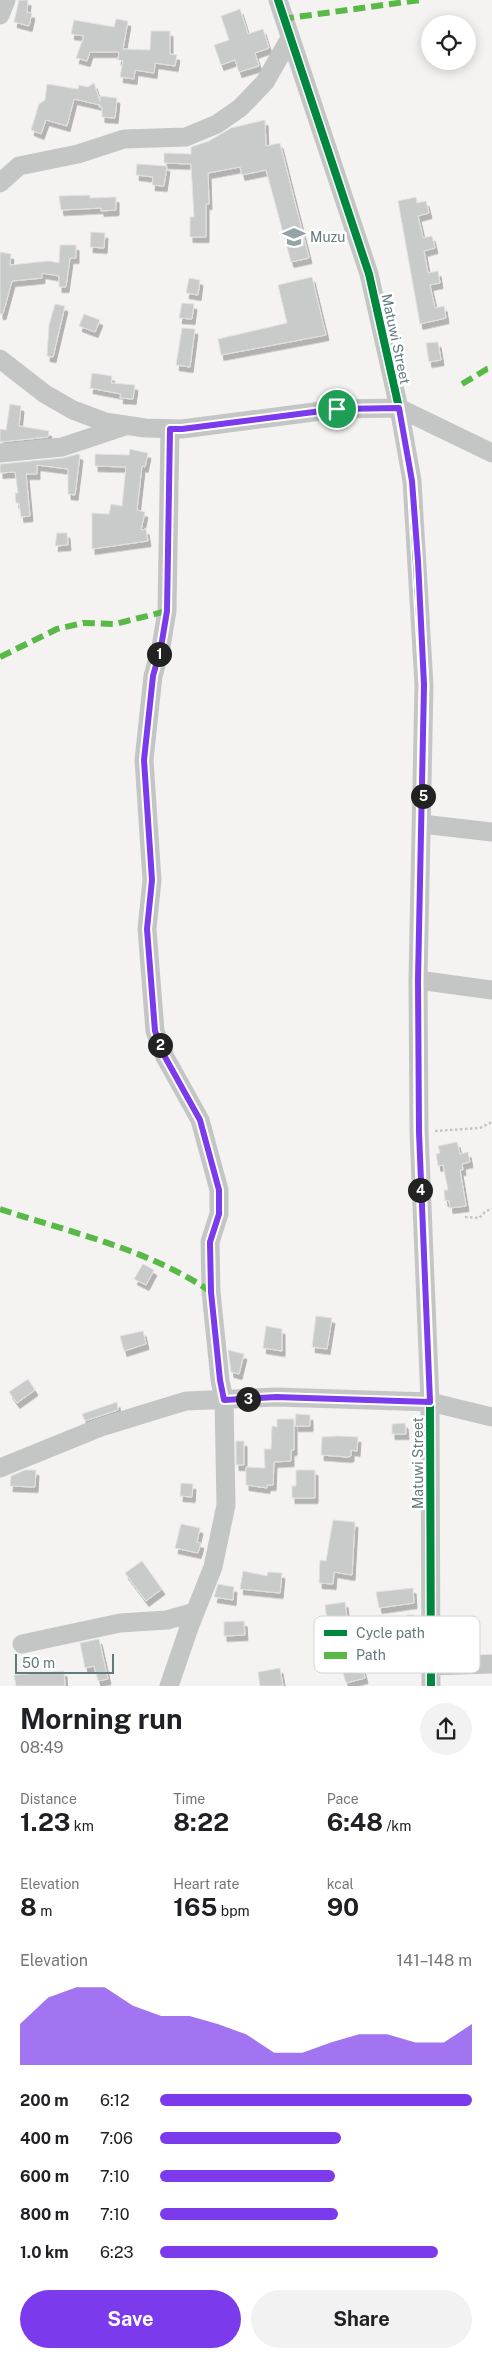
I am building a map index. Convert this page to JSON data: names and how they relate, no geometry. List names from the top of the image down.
{
  "streets": {
    "street": ["Matuwi Street"]
  },
  "places": {
    "school or university": ["Muzu"]
  },
  "legend": ["Cycle path", "Path"],
  "scale_bar": "50 m",
  "page": {
    "pins": [
      "1",
      "5",
      "2",
      "4",
      "3"
    ],
    "scale": "50 m",
    "heading": ["Morning run", "08:49"],
    "stats": [
      ["Distance", "1.23 km"],
      ["Time", "8:22"],
      ["Pace", "6:48 /km"],
      ["Elevation", "8 m"],
      ["Heart rate", "165 bpm"],
      ["kcal", "90"]
    ],
    "chart": ["Elevation", "141–148 m"],
    "list": [
      {
        "name": "200 m",
        "note": "6:12"
      },
      {
        "name": "400 m",
        "note": "7:06"
      },
      {
        "name": "600 m",
        "note": "7:10"
      },
      {
        "name": "800 m",
        "note": "7:10"
      },
      {
        "name": "1.0 km",
        "note": "6:23"
      }
    ],
    "buttons": ["Save", "Share"]
  }
}
